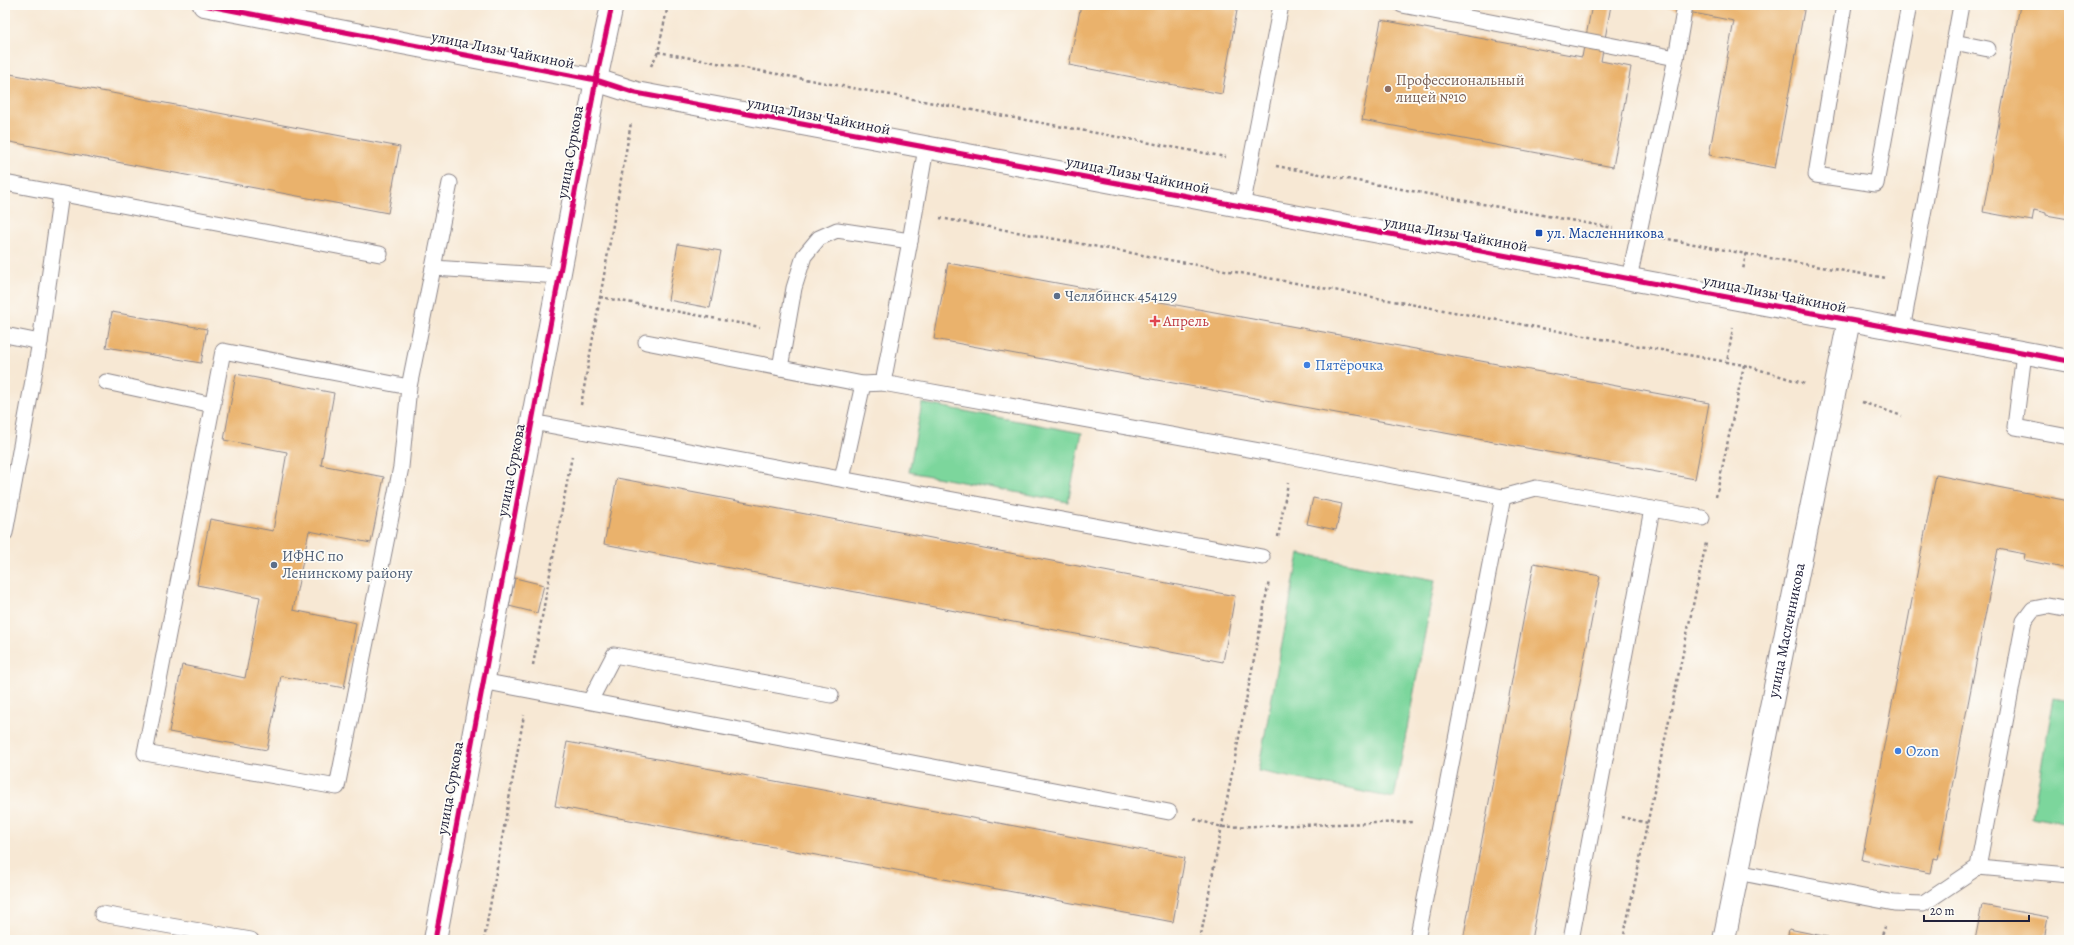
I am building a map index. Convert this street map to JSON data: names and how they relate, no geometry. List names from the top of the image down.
{
  "streets": {
    "street": ["улица Лизы Чайкиной", "улица Суркова", "улица Масленникова"]
  },
  "crossings": [
    ["улица Лизы Чайкиной", "улица Суркова"],
    ["улица Лизы Чайкиной", "улица Масленникова"]
  ],
  "places": {
    "other": [
      "Профессиональный лицей №10",
      "Челябинск 454129",
      "Пятёрочка",
      "ИФНС по Ленинскому району",
      "Ozon"
    ],
    "transit": ["ул. Масленникова"],
    "health": ["Апрель"]
  },
  "scale_bar": "20 m"
}
